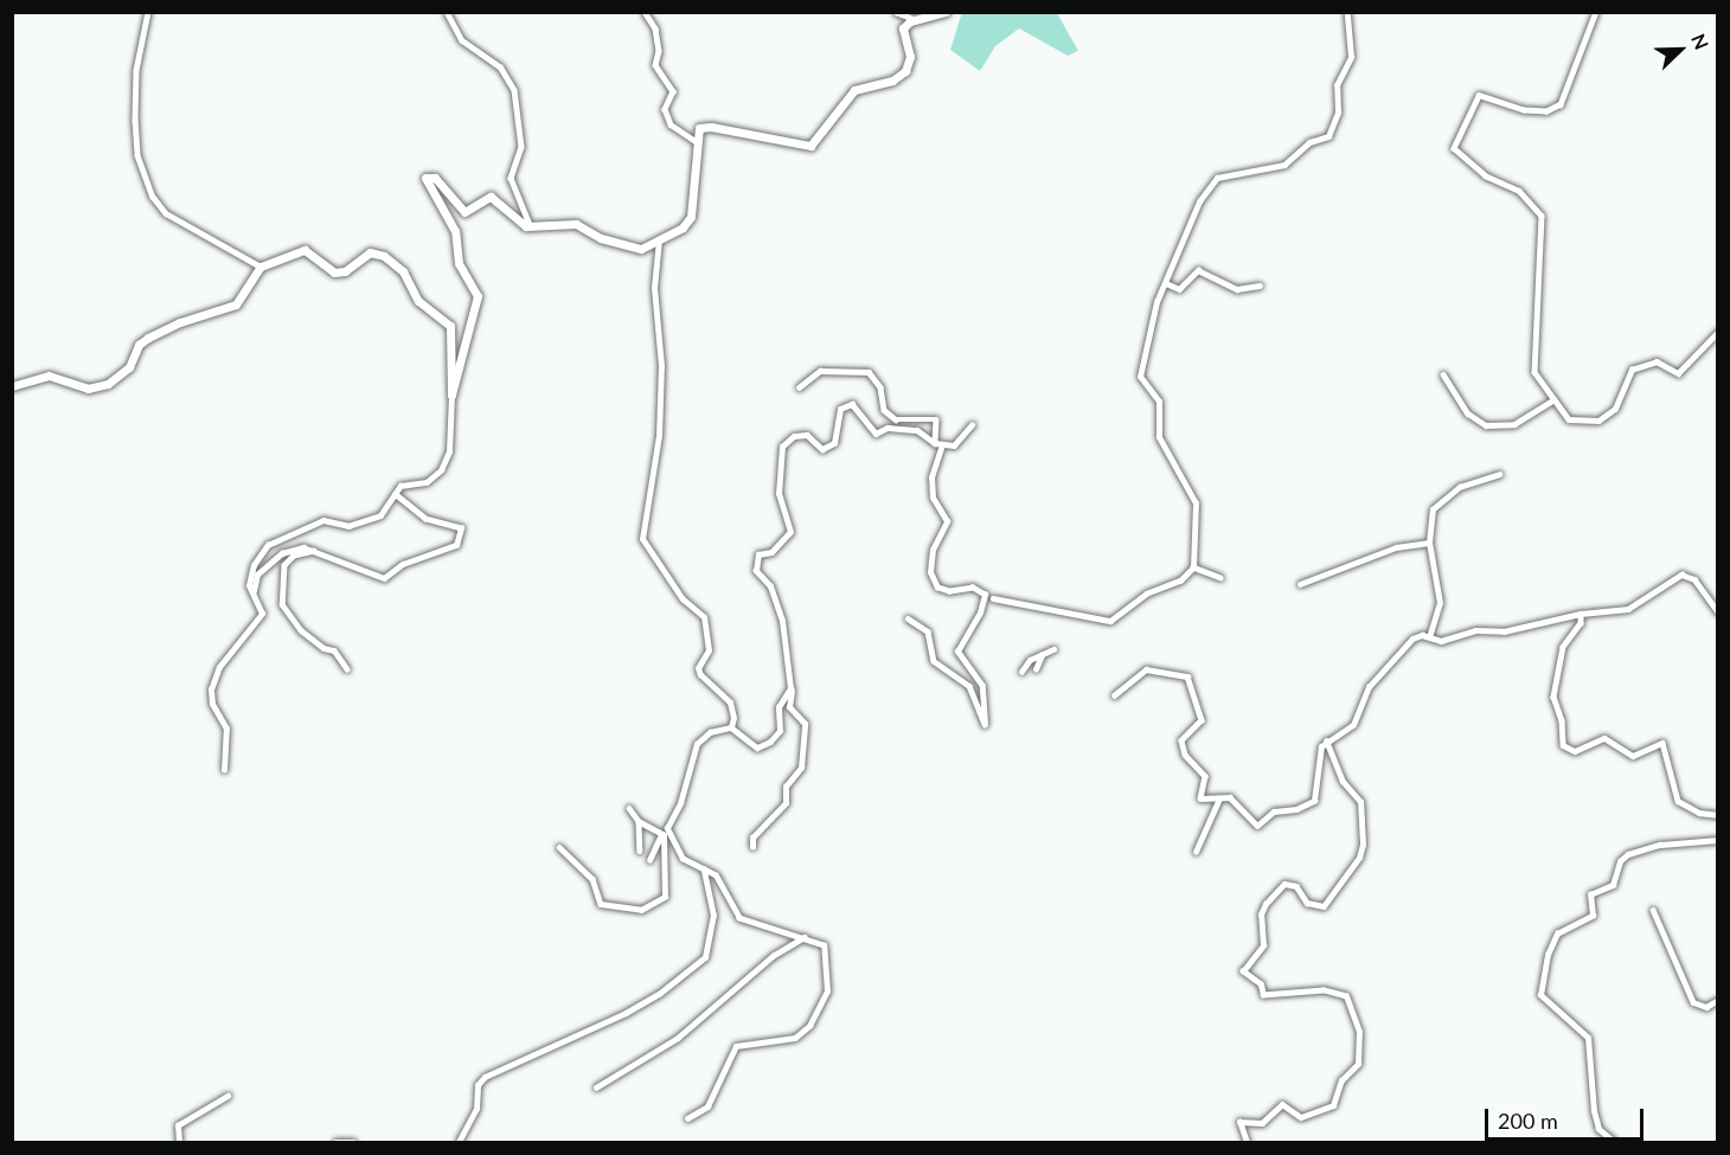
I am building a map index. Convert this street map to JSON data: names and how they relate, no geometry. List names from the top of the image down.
{
  "scale_bar": "200 m",
  "north": "top right"
}
